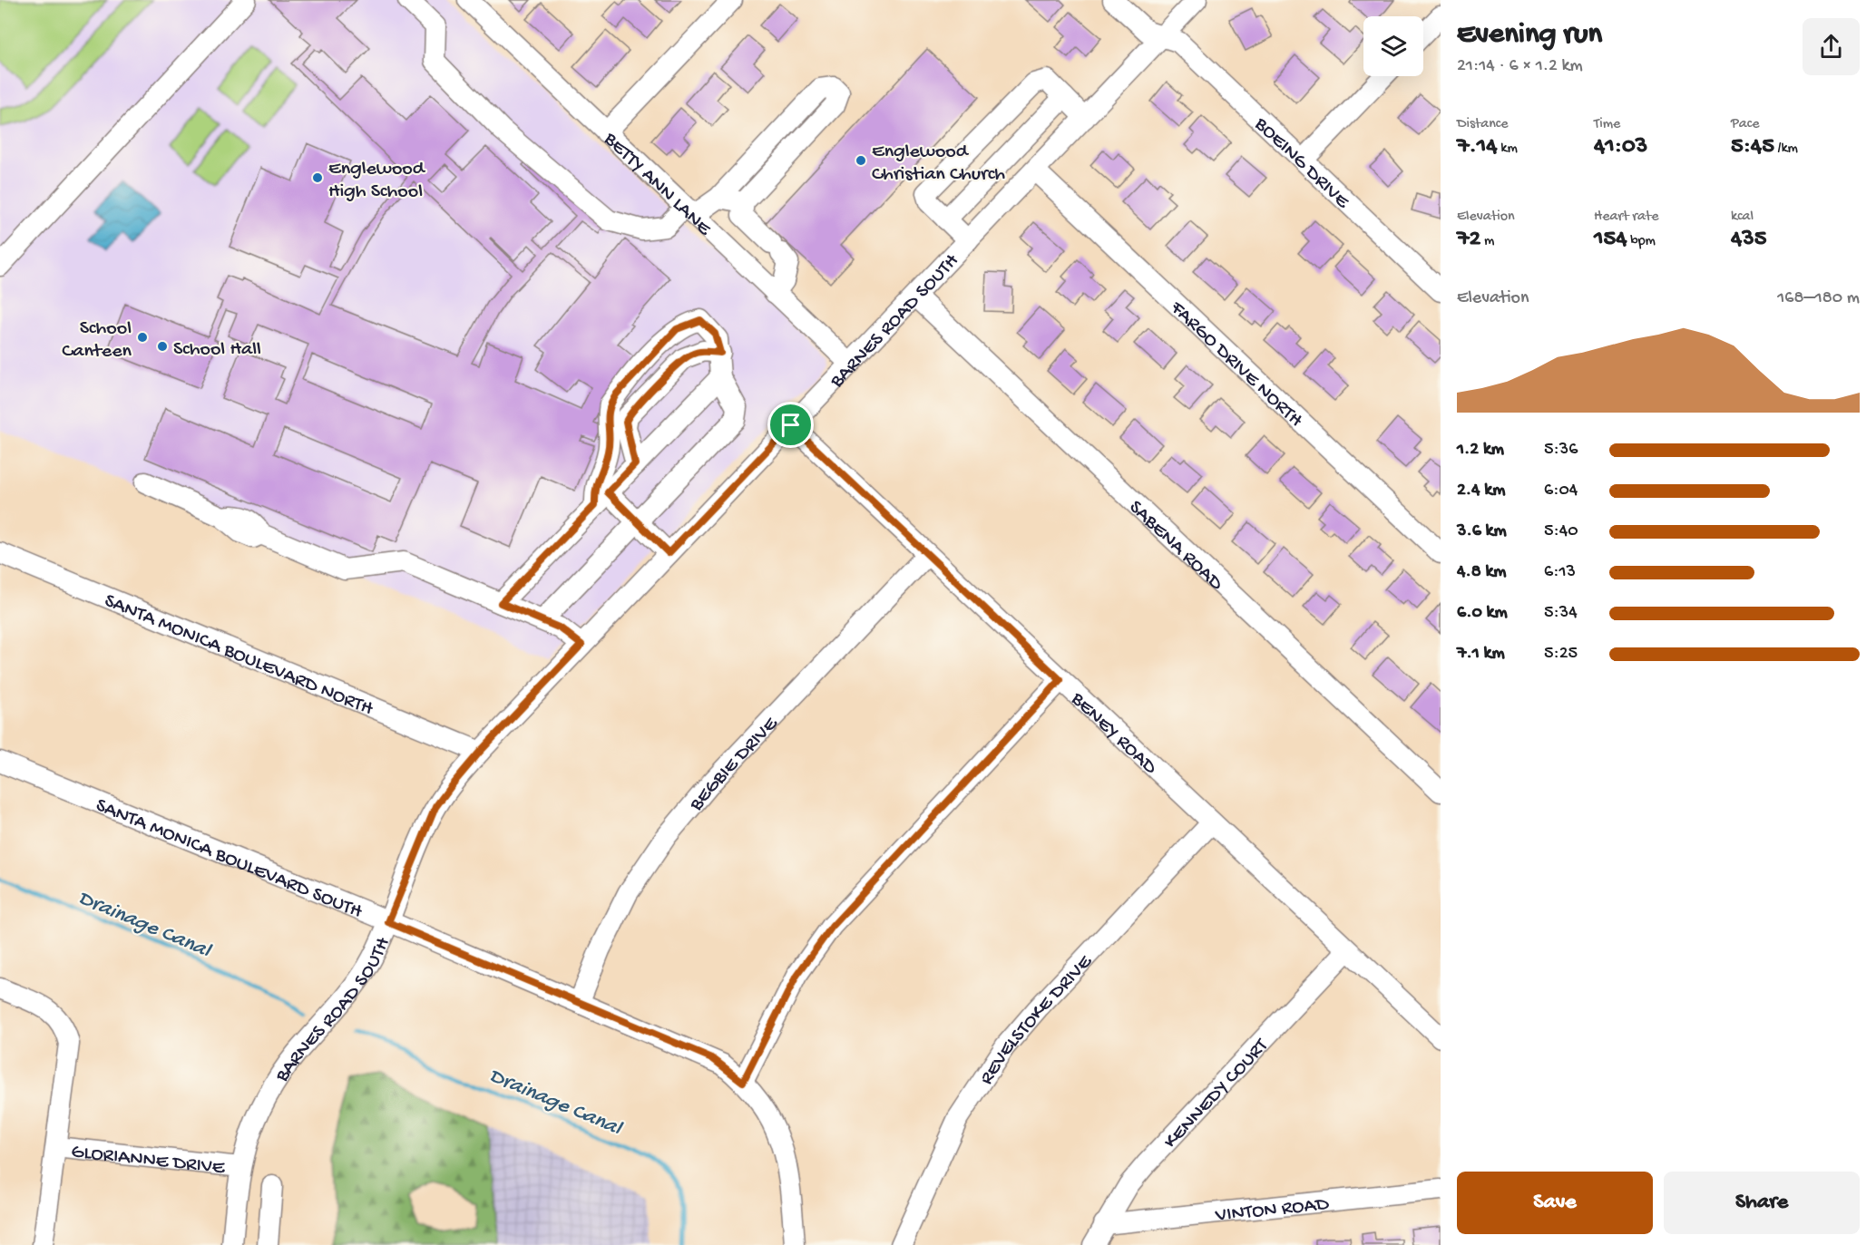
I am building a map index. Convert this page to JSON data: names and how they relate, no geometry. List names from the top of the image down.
{
  "streets": {
    "street": [
      "BOEING DRIVE",
      "BETTY ANN LANE",
      "BARNES ROAD SOUTH",
      "FARGO DRIVE NORTH",
      "SABENA ROAD",
      "SANTA MONICA BOULEVARD NORTH",
      "BENEY ROAD",
      "BEGBIE DRIVE",
      "SANTA MONICA BOULEVARD SOUTH",
      "REVELSTOKE DRIVE",
      "KENNEDY COURT",
      "GLORIANNE DRIVE",
      "VINTON ROAD"
    ]
  },
  "crossings": [
    ["BOEING DRIVE", "BARNES ROAD SOUTH"],
    ["BETTY ANN LANE", "BARNES ROAD SOUTH"],
    ["BARNES ROAD SOUTH", "FARGO DRIVE NORTH"],
    ["BARNES ROAD SOUTH", "SABENA ROAD"],
    ["BARNES ROAD SOUTH", "SANTA MONICA BOULEVARD NORTH"],
    ["BARNES ROAD SOUTH", "BENEY ROAD"],
    ["BARNES ROAD SOUTH", "SANTA MONICA BOULEVARD SOUTH"],
    ["BARNES ROAD SOUTH", "GLORIANNE DRIVE"],
    ["BENEY ROAD", "BEGBIE DRIVE"],
    ["BENEY ROAD", "REVELSTOKE DRIVE"],
    ["BENEY ROAD", "KENNEDY COURT"],
    ["BEGBIE DRIVE", "SANTA MONICA BOULEVARD SOUTH"],
    ["KENNEDY COURT", "VINTON ROAD"]
  ],
  "water": ["Drainage Canal"],
  "places": [
    "Englewood Christian Church",
    "Englewood High School",
    "School Canteen",
    "School Hall"
  ],
  "page": {
    "heading": ["Evening run", "21:14 · 6 × 1.2 km"],
    "stats": [
      ["Distance", "7.14 km"],
      ["Time", "41:03"],
      ["Pace", "5:45 /km"],
      ["Elevation", "72 m"],
      ["Heart rate", "154 bpm"],
      ["kcal", "435"]
    ],
    "chart": ["Elevation", "168–180 m"],
    "list": [
      {
        "name": "1.2 km",
        "note": "5:36"
      },
      {
        "name": "2.4 km",
        "note": "6:04"
      },
      {
        "name": "3.6 km",
        "note": "5:40"
      },
      {
        "name": "4.8 km",
        "note": "6:13"
      },
      {
        "name": "6.0 km",
        "note": "5:34"
      },
      {
        "name": "7.1 km",
        "note": "5:25"
      }
    ],
    "buttons": ["Save", "Share"]
  }
}
